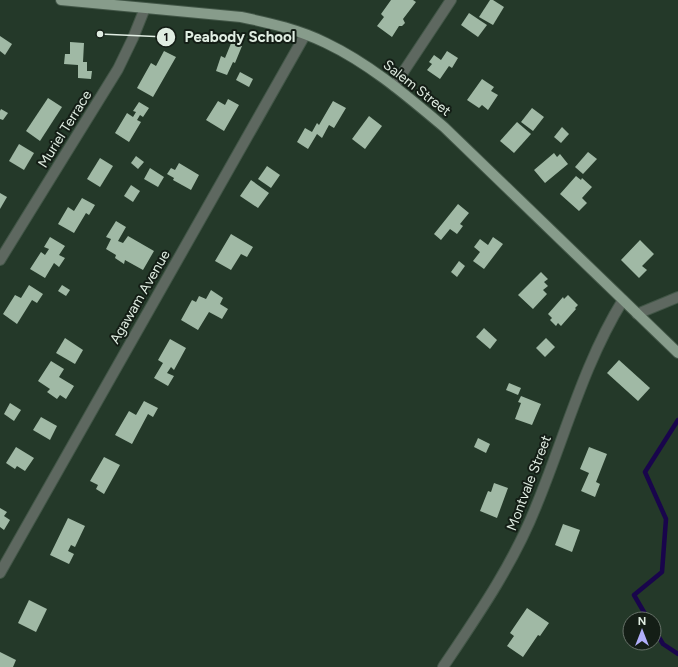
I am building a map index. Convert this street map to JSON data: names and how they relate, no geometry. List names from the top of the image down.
{
  "streets": {
    "main road": ["Salem Street"],
    "street": ["Muriel Terrace", "Agawam Avenue", "Montvale Street"]
  },
  "crossings": [
    ["Salem Street", "Muriel Terrace"],
    ["Salem Street", "Agawam Avenue"],
    ["Salem Street", "Montvale Street"]
  ],
  "places": ["Peabody School"],
  "north": "top"
}
